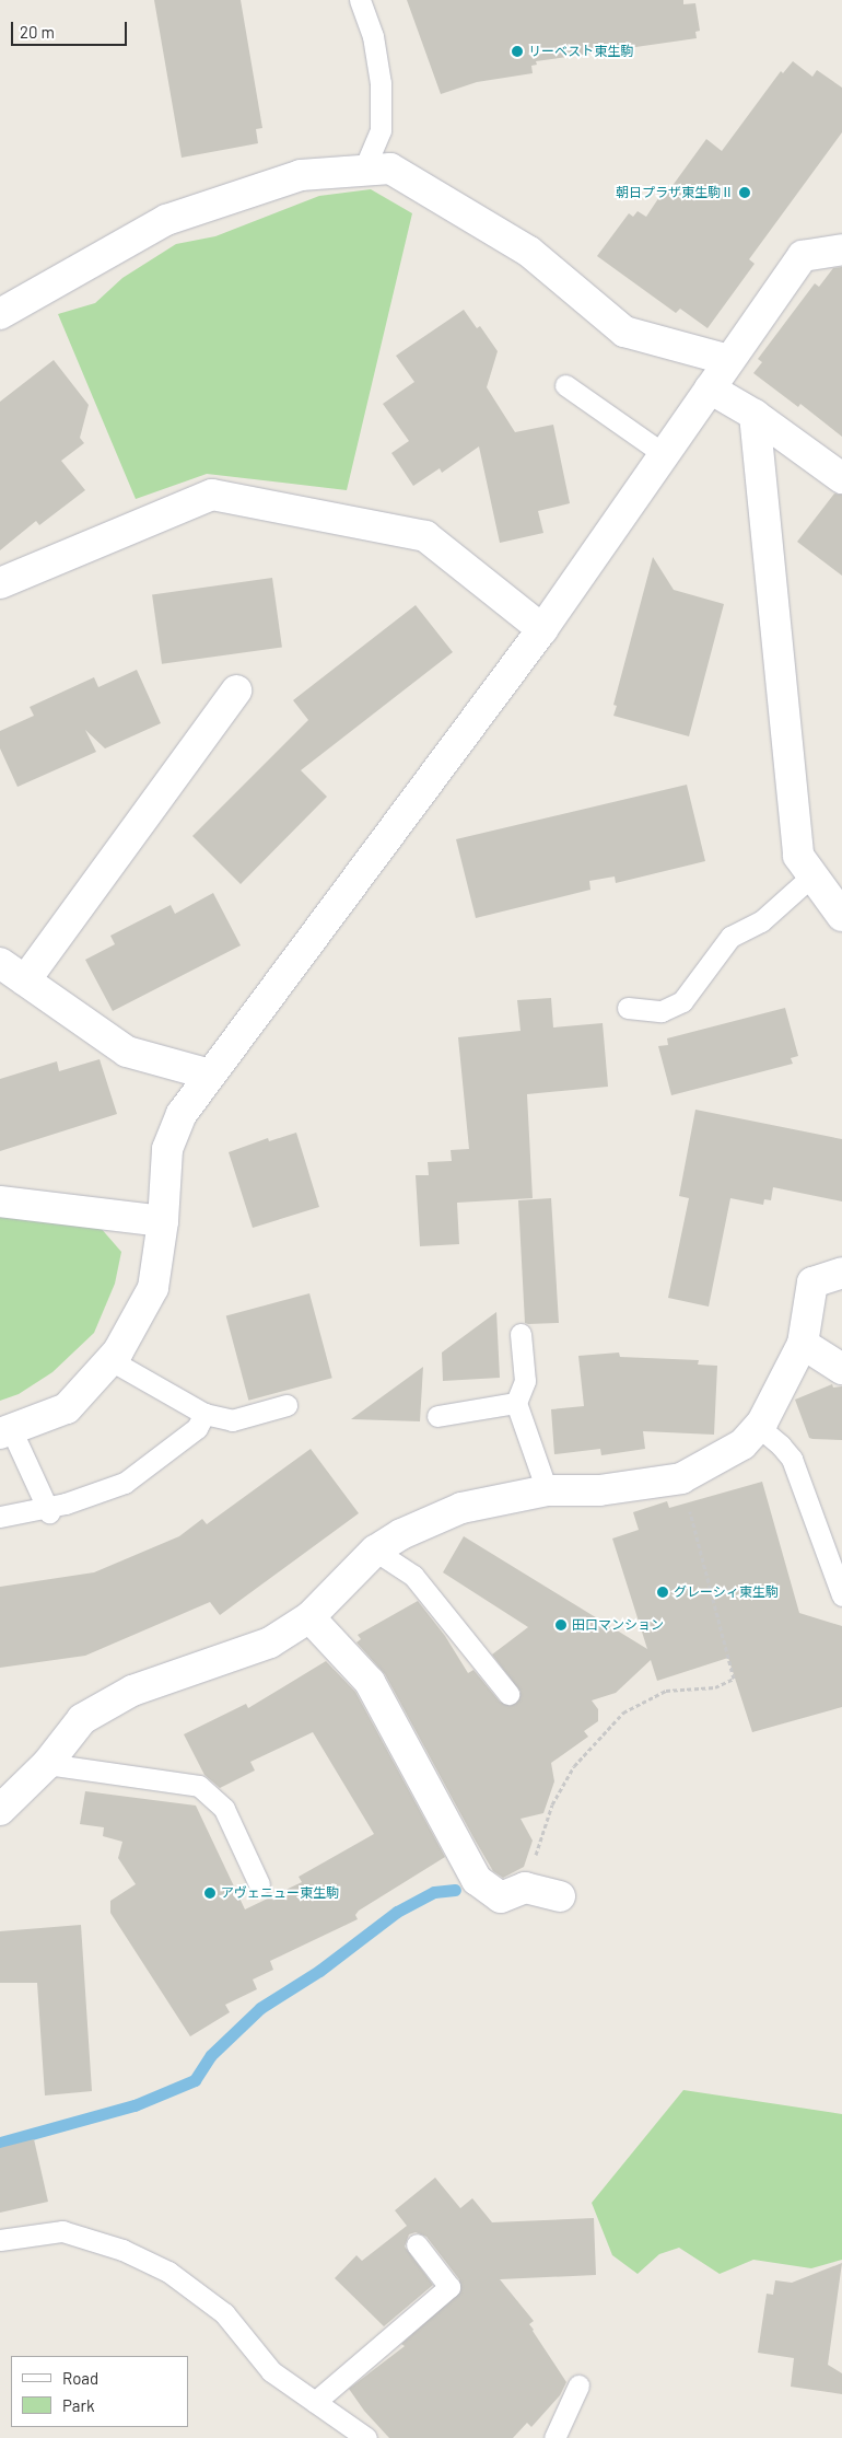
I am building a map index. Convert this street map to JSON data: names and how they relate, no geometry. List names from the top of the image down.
{
  "places": [
    "リーベスト東生駒",
    "朝日プラザ東生駒Ⅱ",
    "グレーシィ東生駒",
    "田口マンション",
    "アヴェニュー東生駒"
  ],
  "legend": ["Road", "Park"],
  "scale_bar": "20 m"
}
